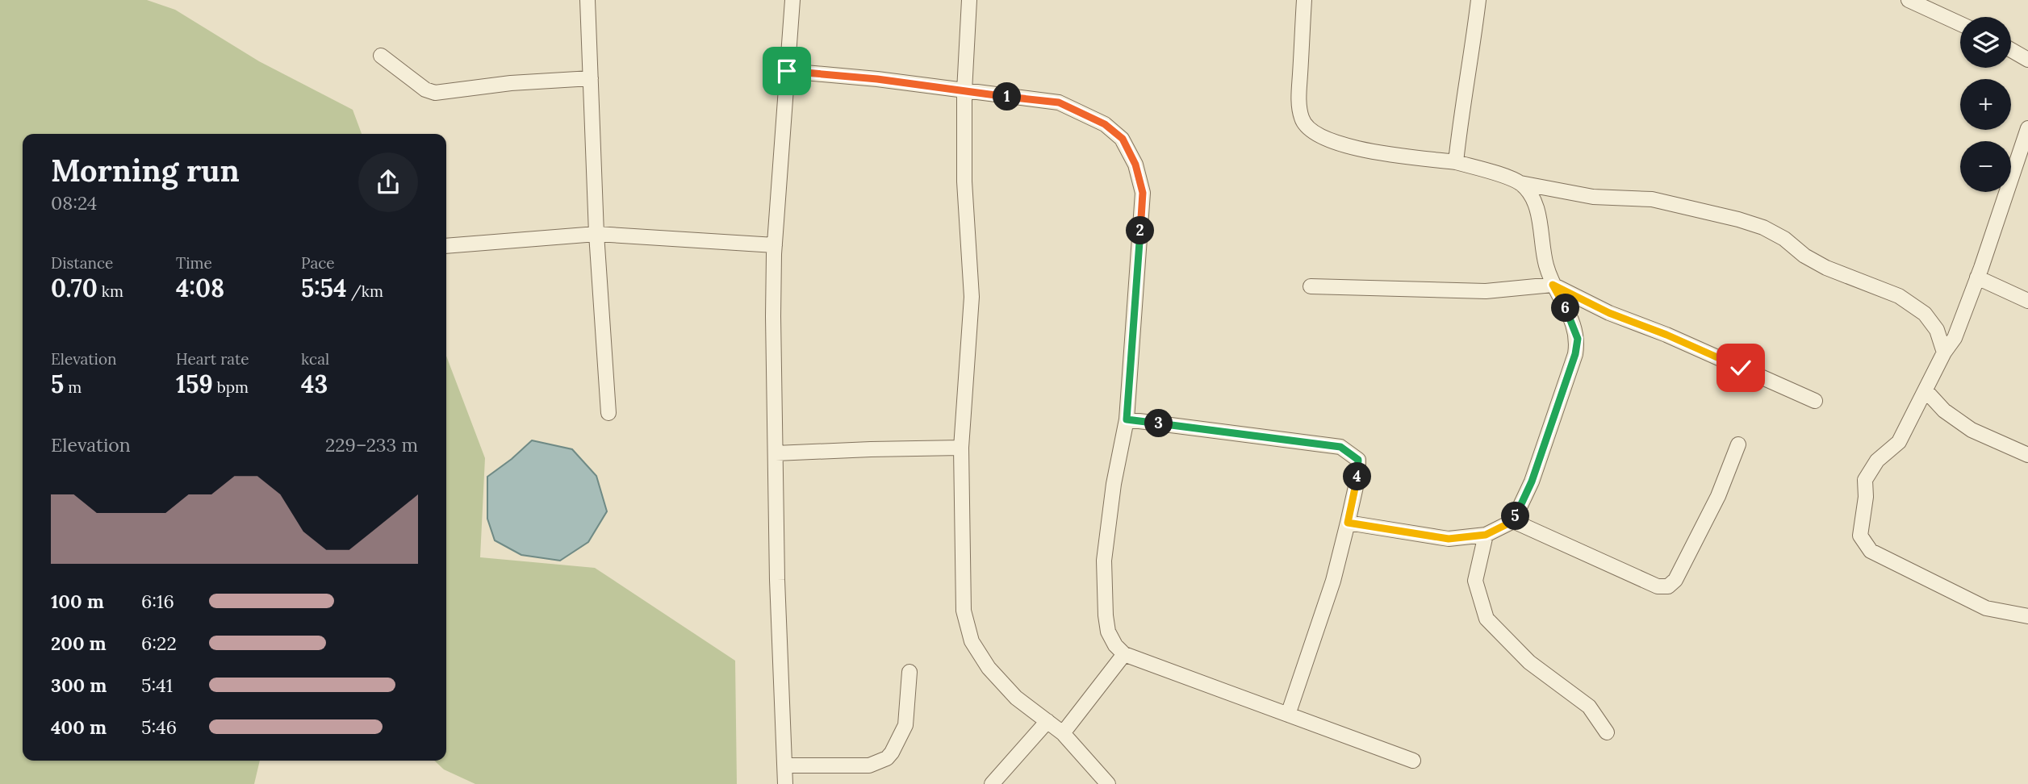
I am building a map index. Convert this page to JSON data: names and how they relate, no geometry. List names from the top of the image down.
{
  "page": {
    "map_buttons": ["+", "−"],
    "pins": [
      "1",
      "2",
      "6",
      "3",
      "4",
      "5"
    ],
    "heading": ["Morning run", "08:24"],
    "stats": [
      ["Distance", "0.70 km"],
      ["Time", "4:08"],
      ["Pace", "5:54 /km"],
      ["Elevation", "5 m"],
      ["Heart rate", "159 bpm"],
      ["kcal", "43"]
    ],
    "chart": ["Elevation", "229–233 m"],
    "list": [
      {
        "name": "100 m",
        "note": "6:16"
      },
      {
        "name": "200 m",
        "note": "6:22"
      },
      {
        "name": "300 m",
        "note": "5:41"
      },
      {
        "name": "400 m",
        "note": "5:46"
      }
    ]
  }
}
